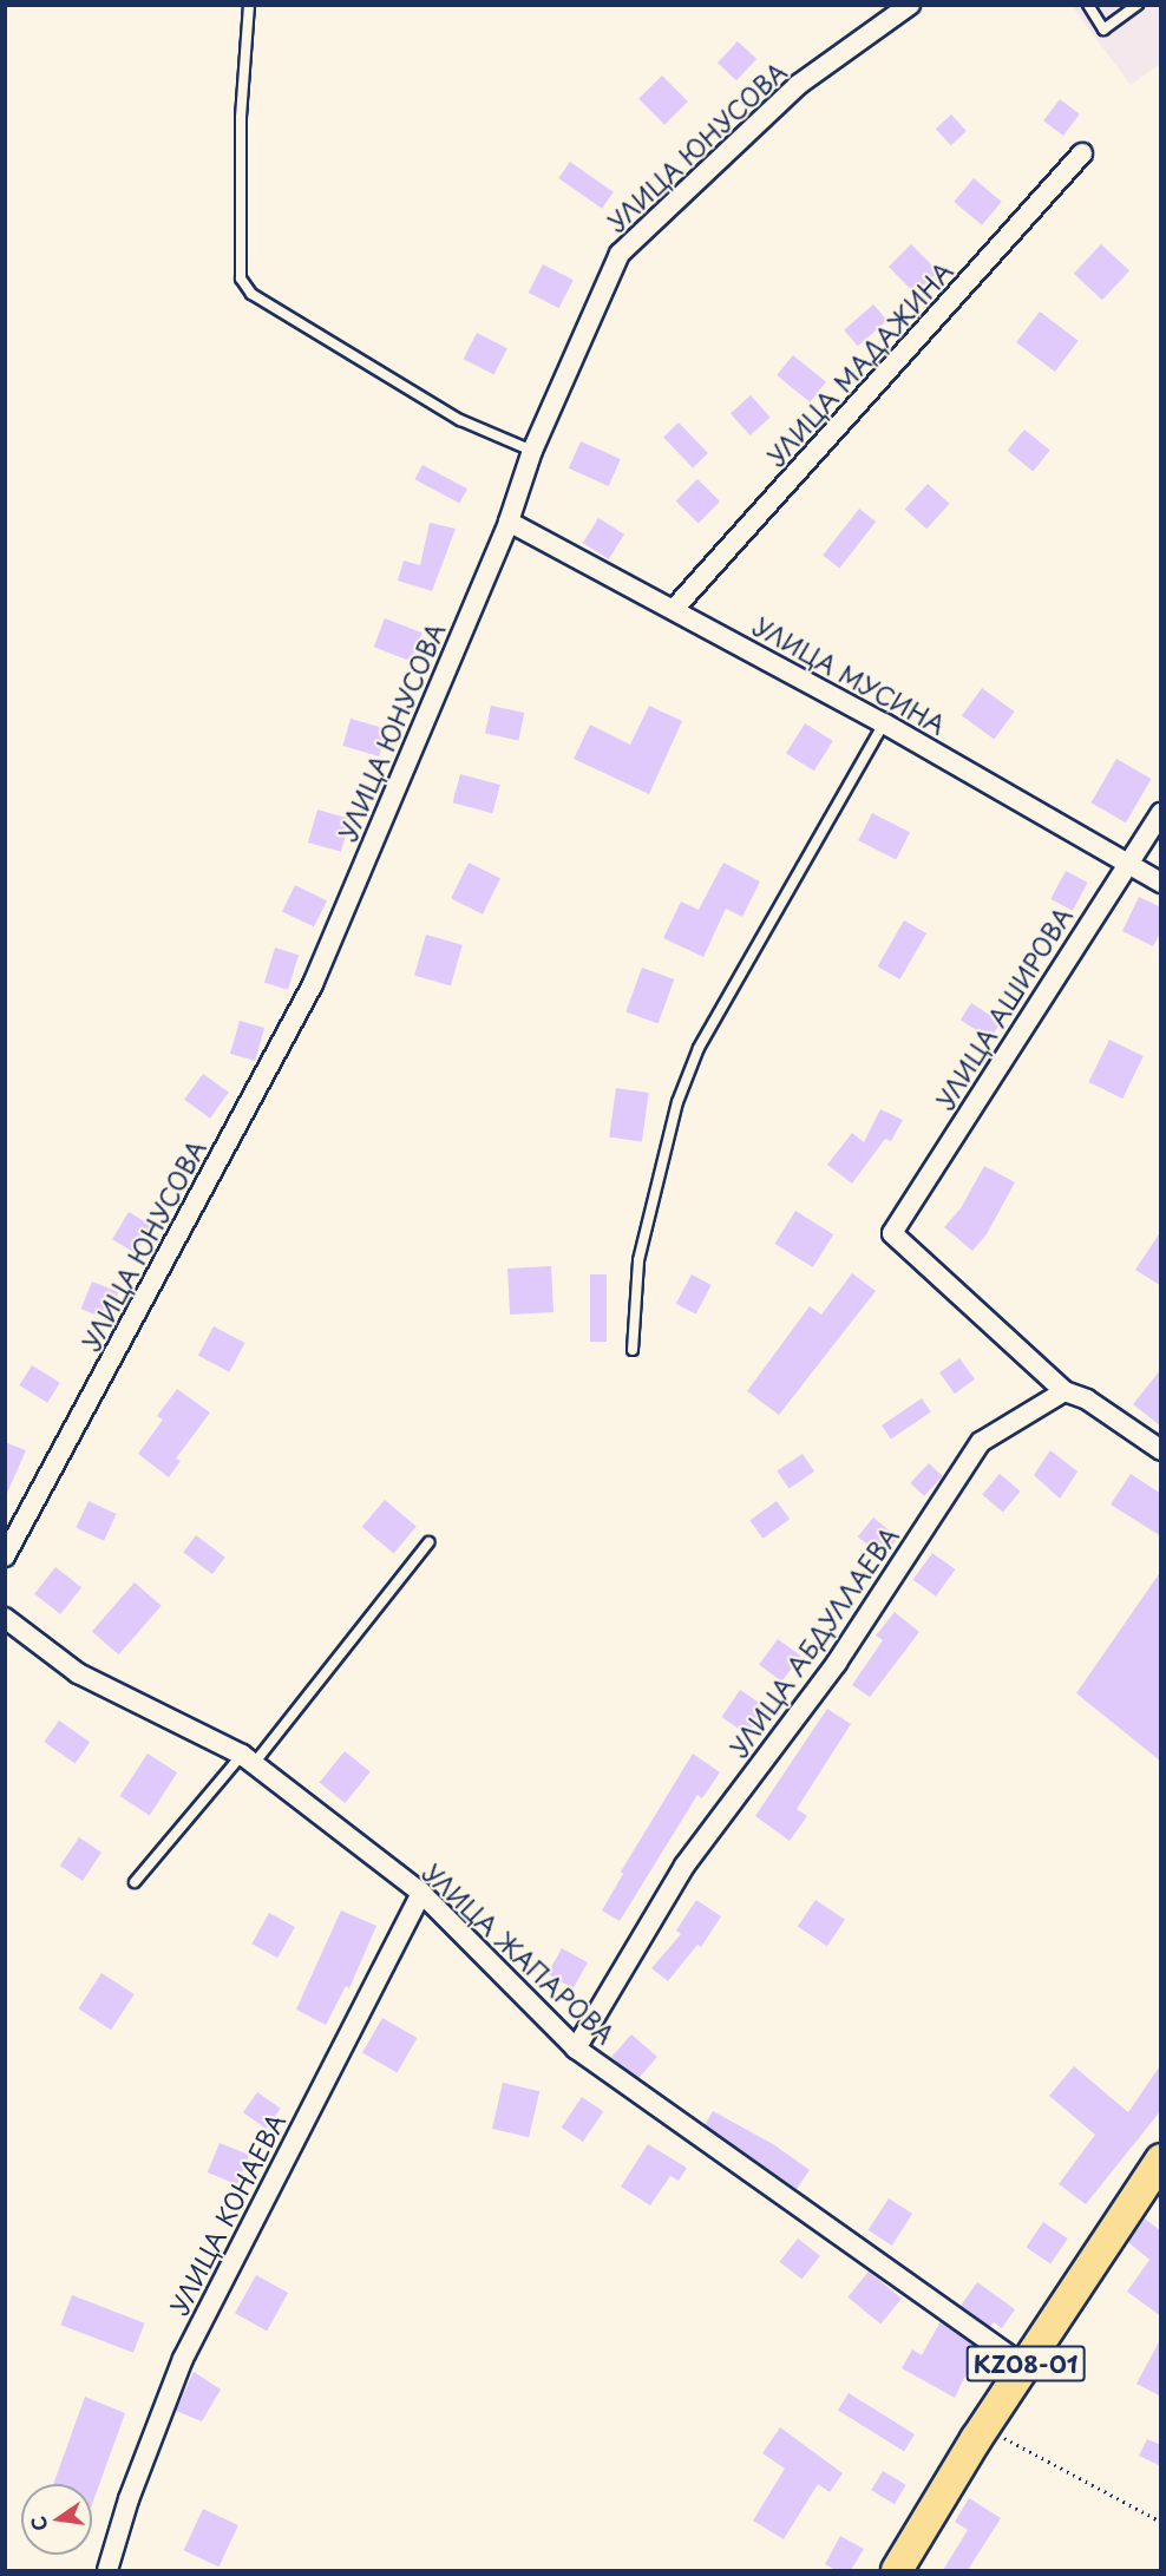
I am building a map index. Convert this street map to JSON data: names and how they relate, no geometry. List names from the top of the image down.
{
  "streets": {
    "main road": ["KZ08-01"],
    "street": [
      "УЛИЦА ЮНУСОВА",
      "УЛИЦА МАДАЖИНА",
      "УЛИЦА МУСИНА",
      "УЛИЦА АШИРОВА",
      "УЛИЦА АБДУЛЛАЕВА",
      "УЛИЦА ЖАПАРОВА",
      "УЛИЦА КОНАЕВА"
    ]
  },
  "crossings": [
    ["УЛИЦА ЮНУСОВА", "УЛИЦА МУСИНА"],
    ["УЛИЦА МАДАЖИНА", "УЛИЦА МУСИНА"],
    ["УЛИЦА МУСИНА", "УЛИЦА АШИРОВА"],
    ["УЛИЦА АШИРОВА", "УЛИЦА АБДУЛЛАЕВА"],
    ["УЛИЦА АБДУЛЛАЕВА", "УЛИЦА ЖАПАРОВА"],
    ["УЛИЦА ЖАПАРОВА", "УЛИЦА КОНАЕВА"],
    ["УЛИЦА ЖАПАРОВА", "KZ08-01"]
  ],
  "north": "left"
}
